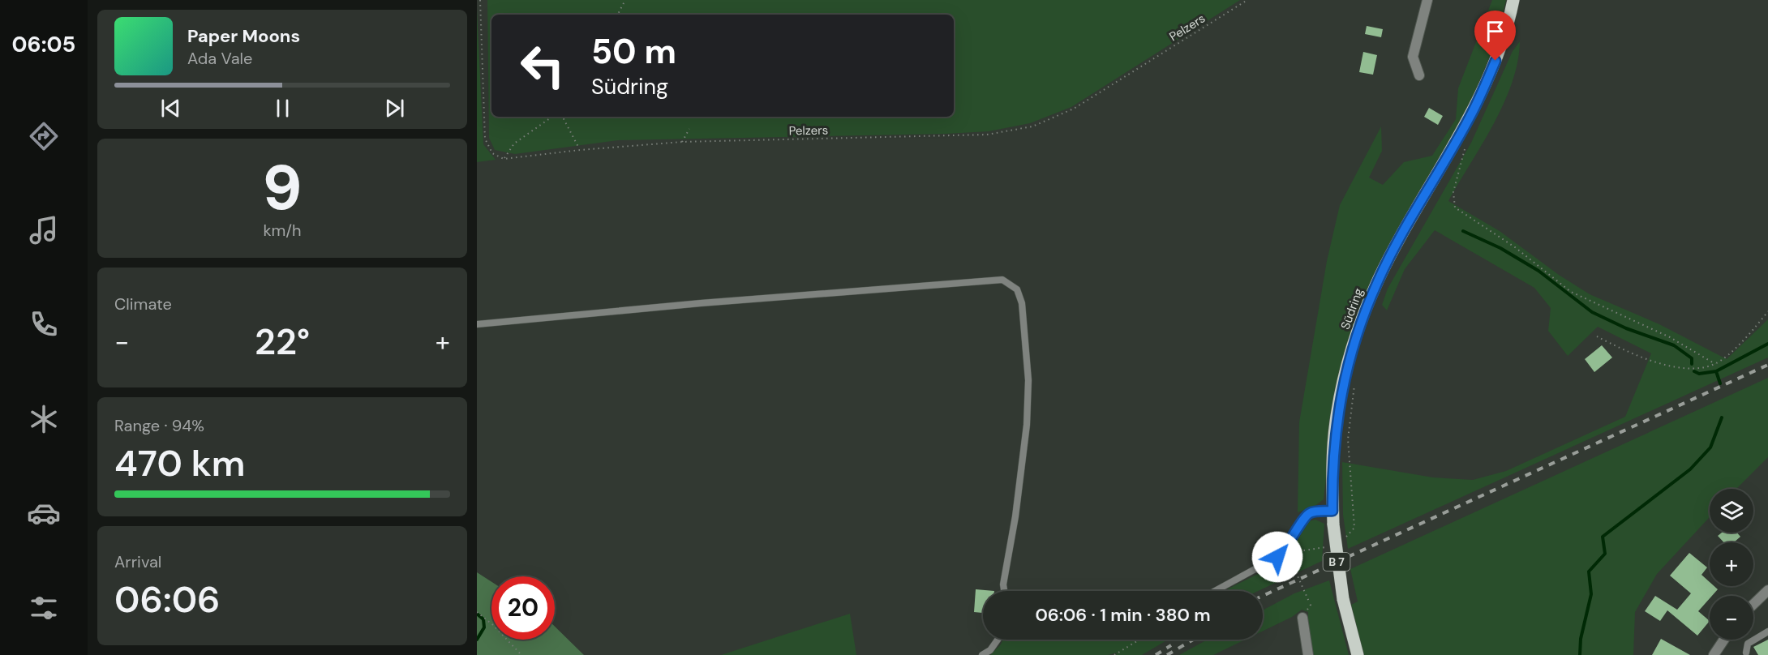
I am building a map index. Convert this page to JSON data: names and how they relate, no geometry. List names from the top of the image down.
{
  "streets": {
    "main road": ["Südring", "B 7"],
    "path": ["Pelzers"]
  },
  "page": {
    "tabs": "06:05",
    "turn": ["50 m", "Südring"],
    "song": ["Paper Moons", "Ada Vale"],
    "tile": [
      ["9", "km/h"],
      "Climate",
      ["Range · 94%", "470 km"],
      ["Arrival", "06:06"]
    ],
    "heat": ["−", "22°", "+"],
    "map_buttons": ["+", "−"],
    "limit": "20",
    "trip": "06:06 · 1 min · 380 m"
  }
}
